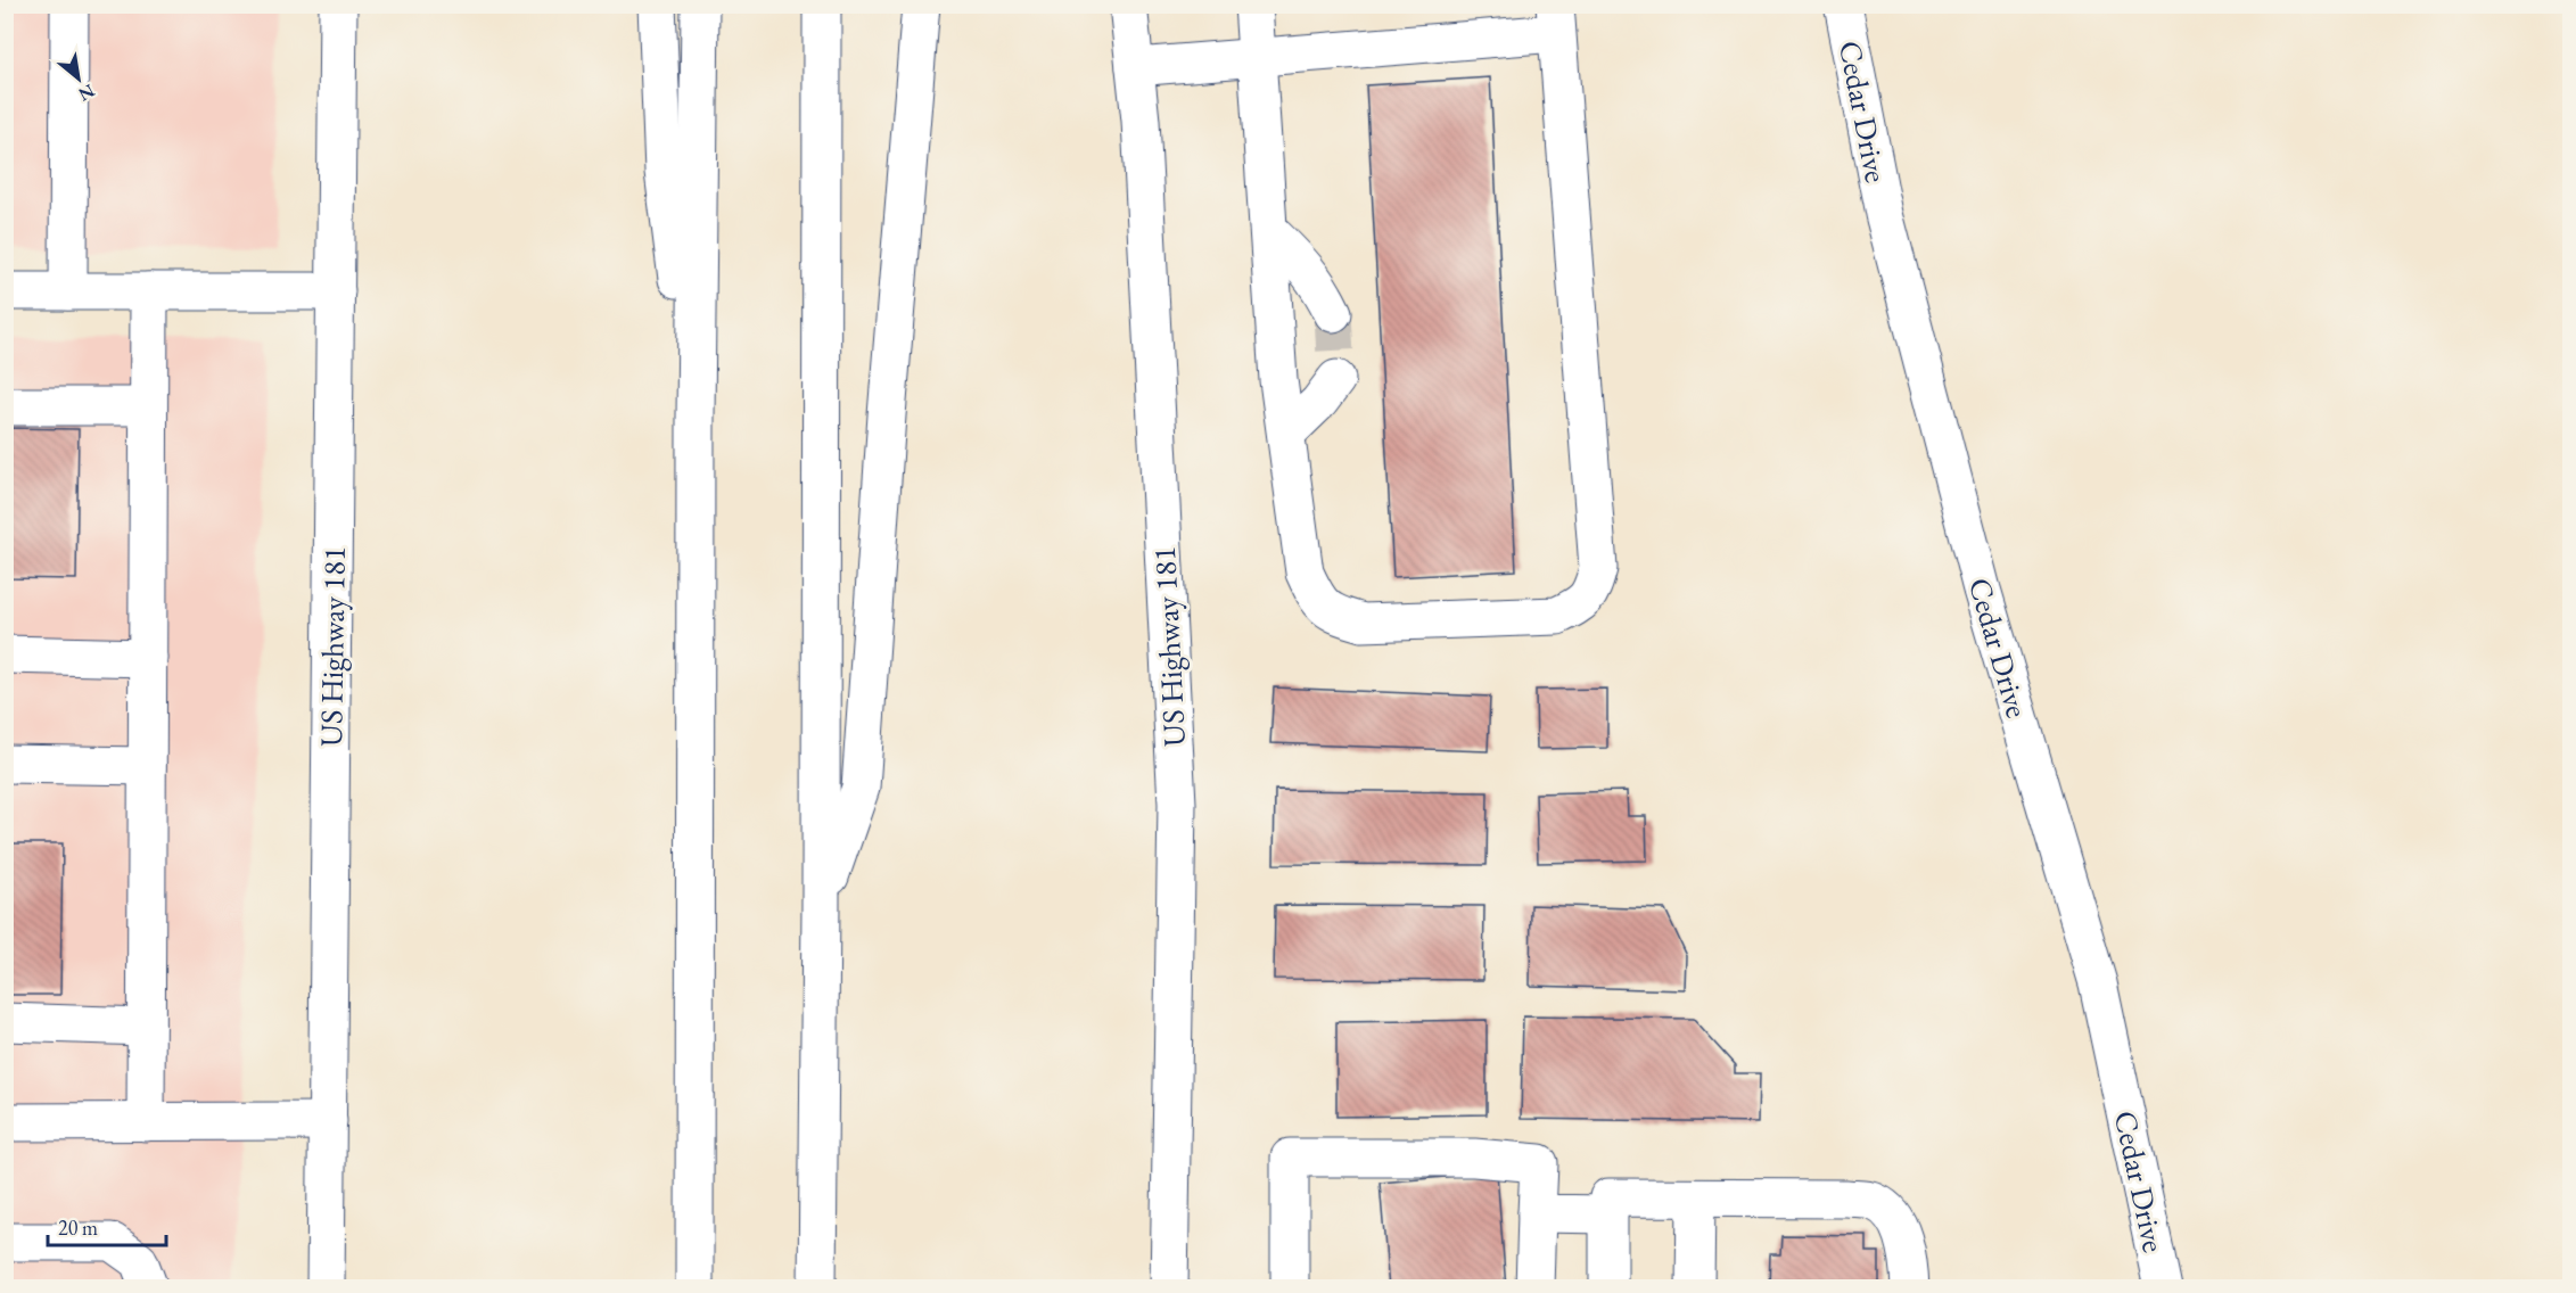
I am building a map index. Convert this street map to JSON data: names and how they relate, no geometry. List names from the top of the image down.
{
  "streets": {
    "main road": ["Cedar Drive", "US Highway 181"]
  },
  "scale_bar": "20 m",
  "north": "bottom right"
}
